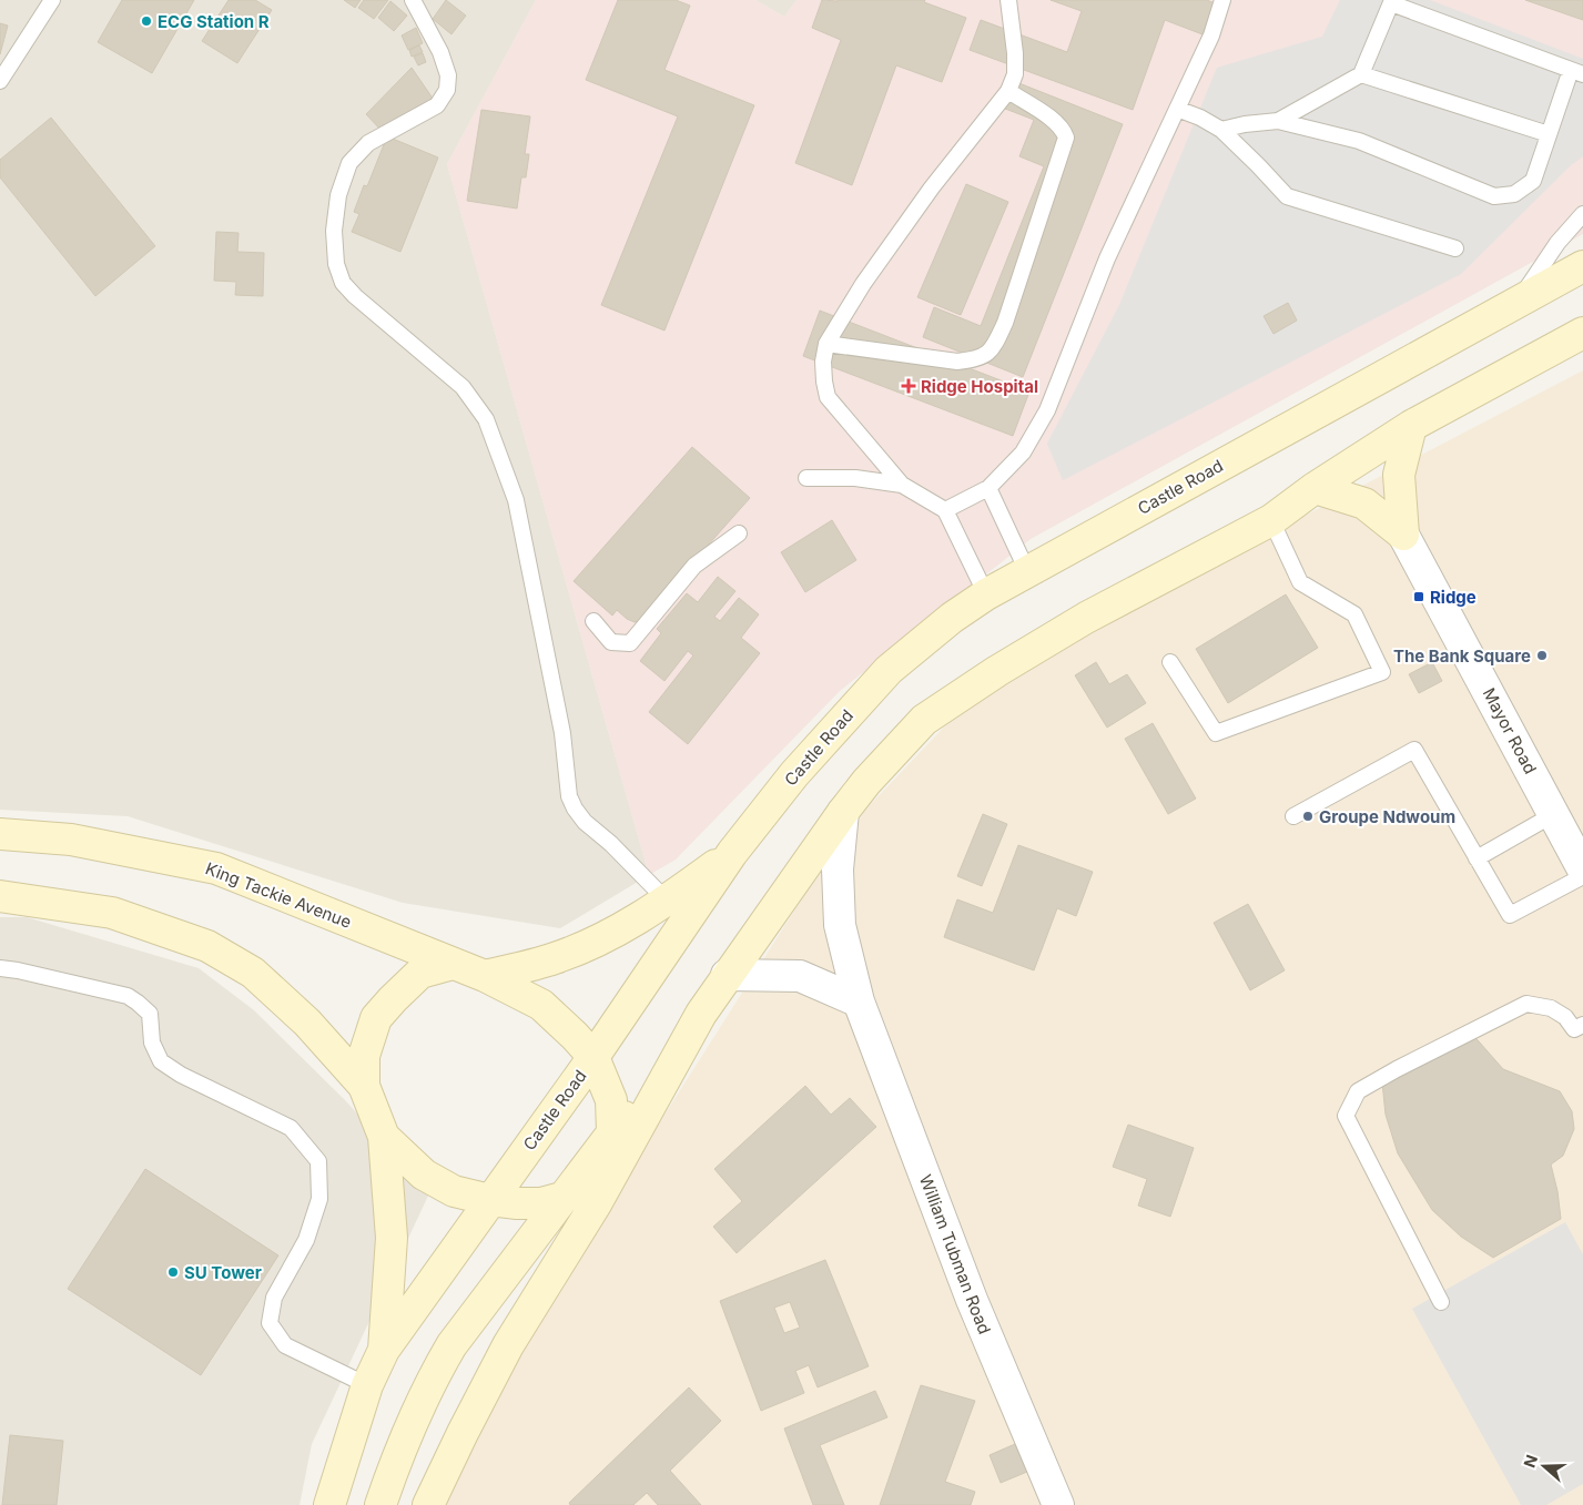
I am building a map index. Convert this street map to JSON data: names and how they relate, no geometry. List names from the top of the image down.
{
  "streets": {
    "main road": ["Castle Road", "King Tackie Avenue"],
    "street": ["Mayor Road", "William Tubman Road"]
  },
  "crossings": [
    ["Castle Road", "King Tackie Avenue"]
  ],
  "places": {
    "other": [
      "ECG Station R",
      "The Bank Square",
      "Groupe Ndwoum",
      "SU Tower"
    ],
    "health": ["Ridge Hospital"],
    "transit": ["Ridge"]
  },
  "north": "left"
}
